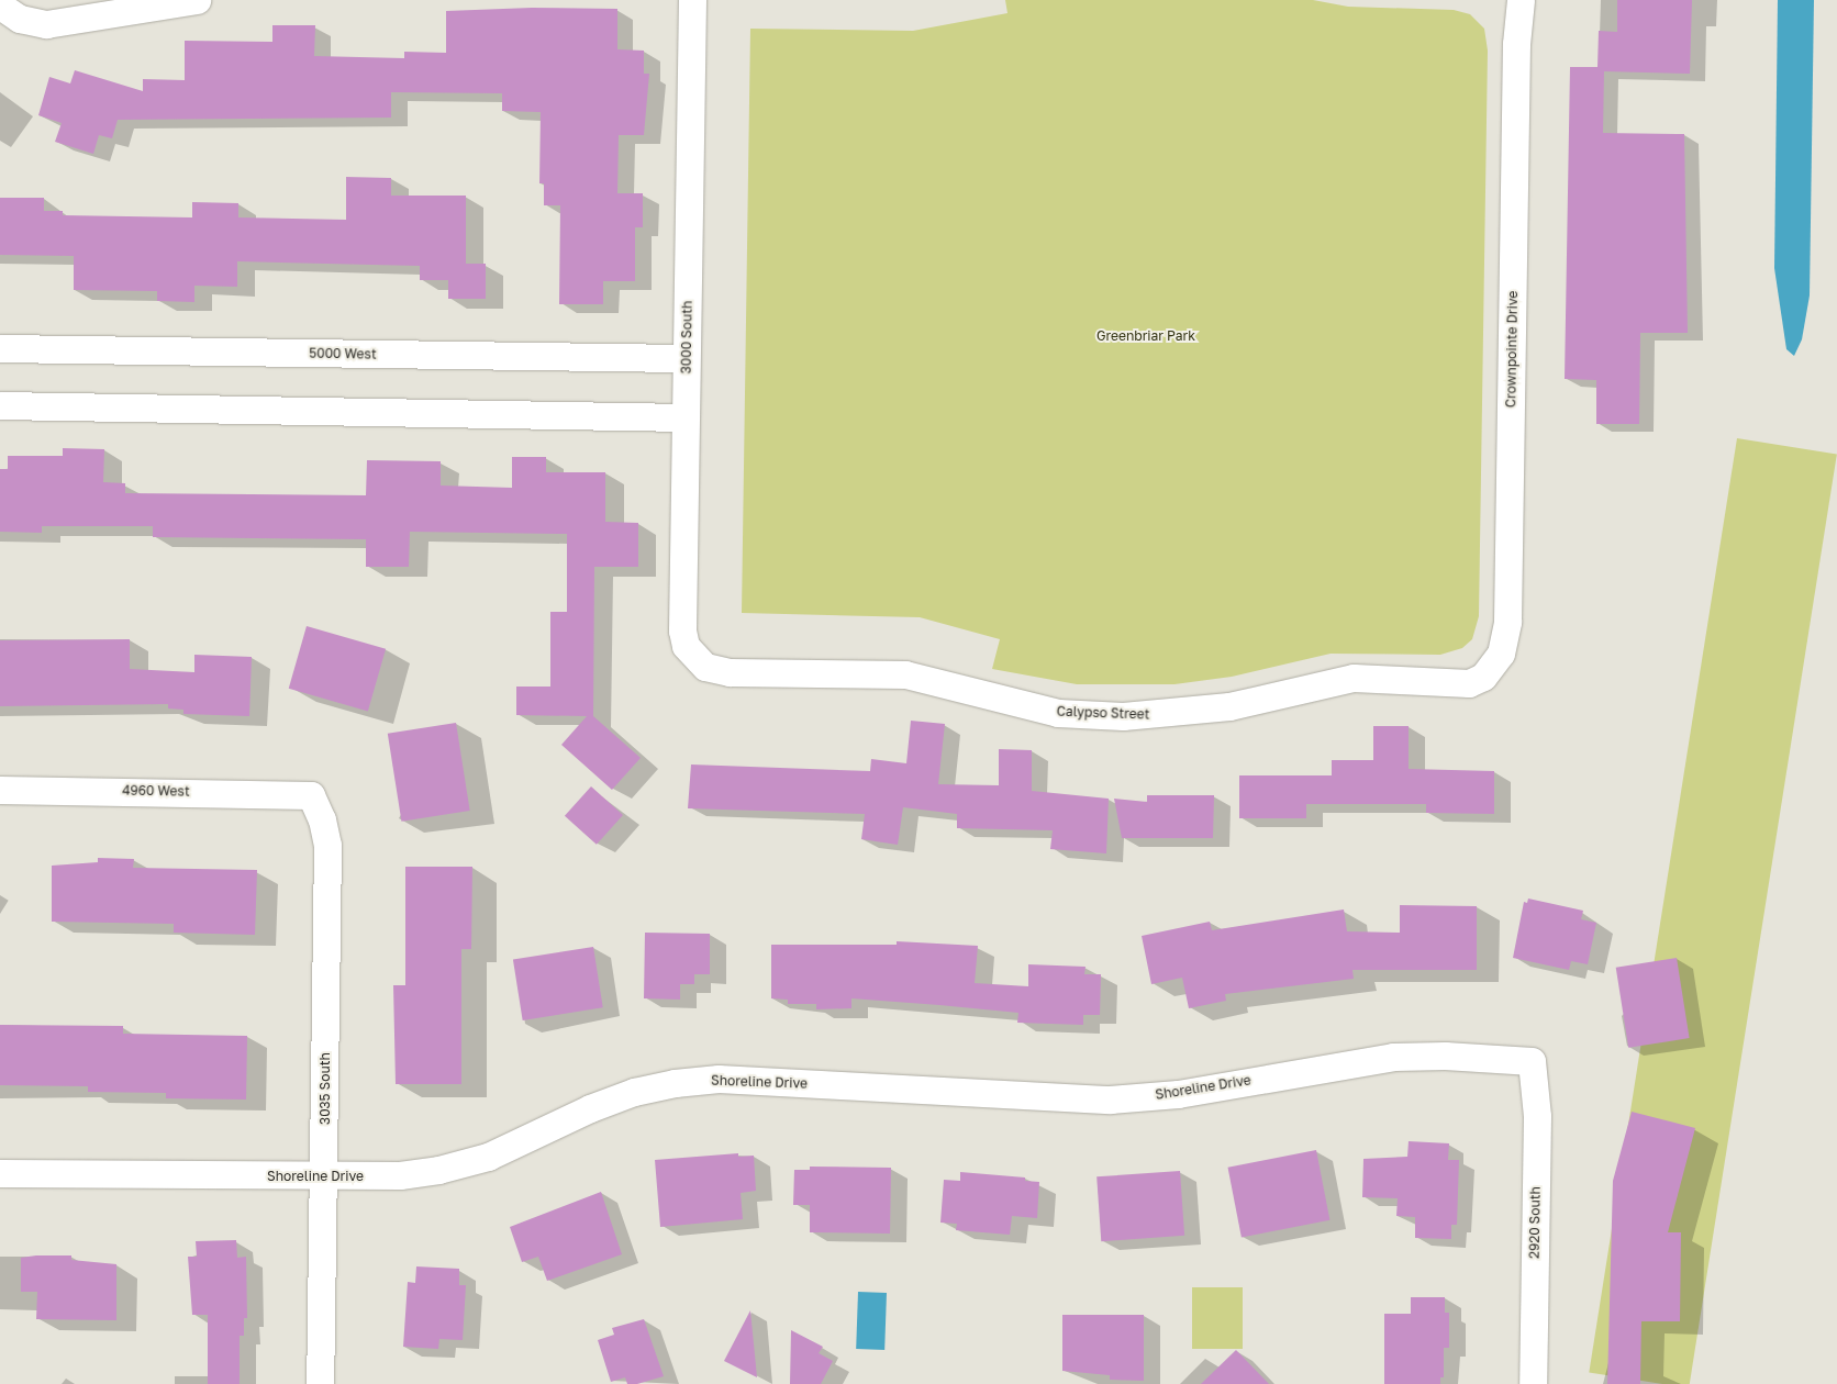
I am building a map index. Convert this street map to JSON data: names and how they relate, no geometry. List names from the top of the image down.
{
  "streets": {
    "street": [
      "3000 South",
      "Crownpointe Drive",
      "5000 West",
      "Calypso Street",
      "4960 West",
      "Shoreline Drive",
      "3035 South",
      "2920 South"
    ]
  },
  "crossings": [
    ["3000 South", "5000 West"],
    ["3000 South", "Calypso Street"],
    ["Crownpointe Drive", "Calypso Street"],
    ["4960 West", "3035 South"],
    ["Shoreline Drive", "3035 South"],
    ["Shoreline Drive", "2920 South"]
  ],
  "parks": ["Greenbriar Park"]
}
